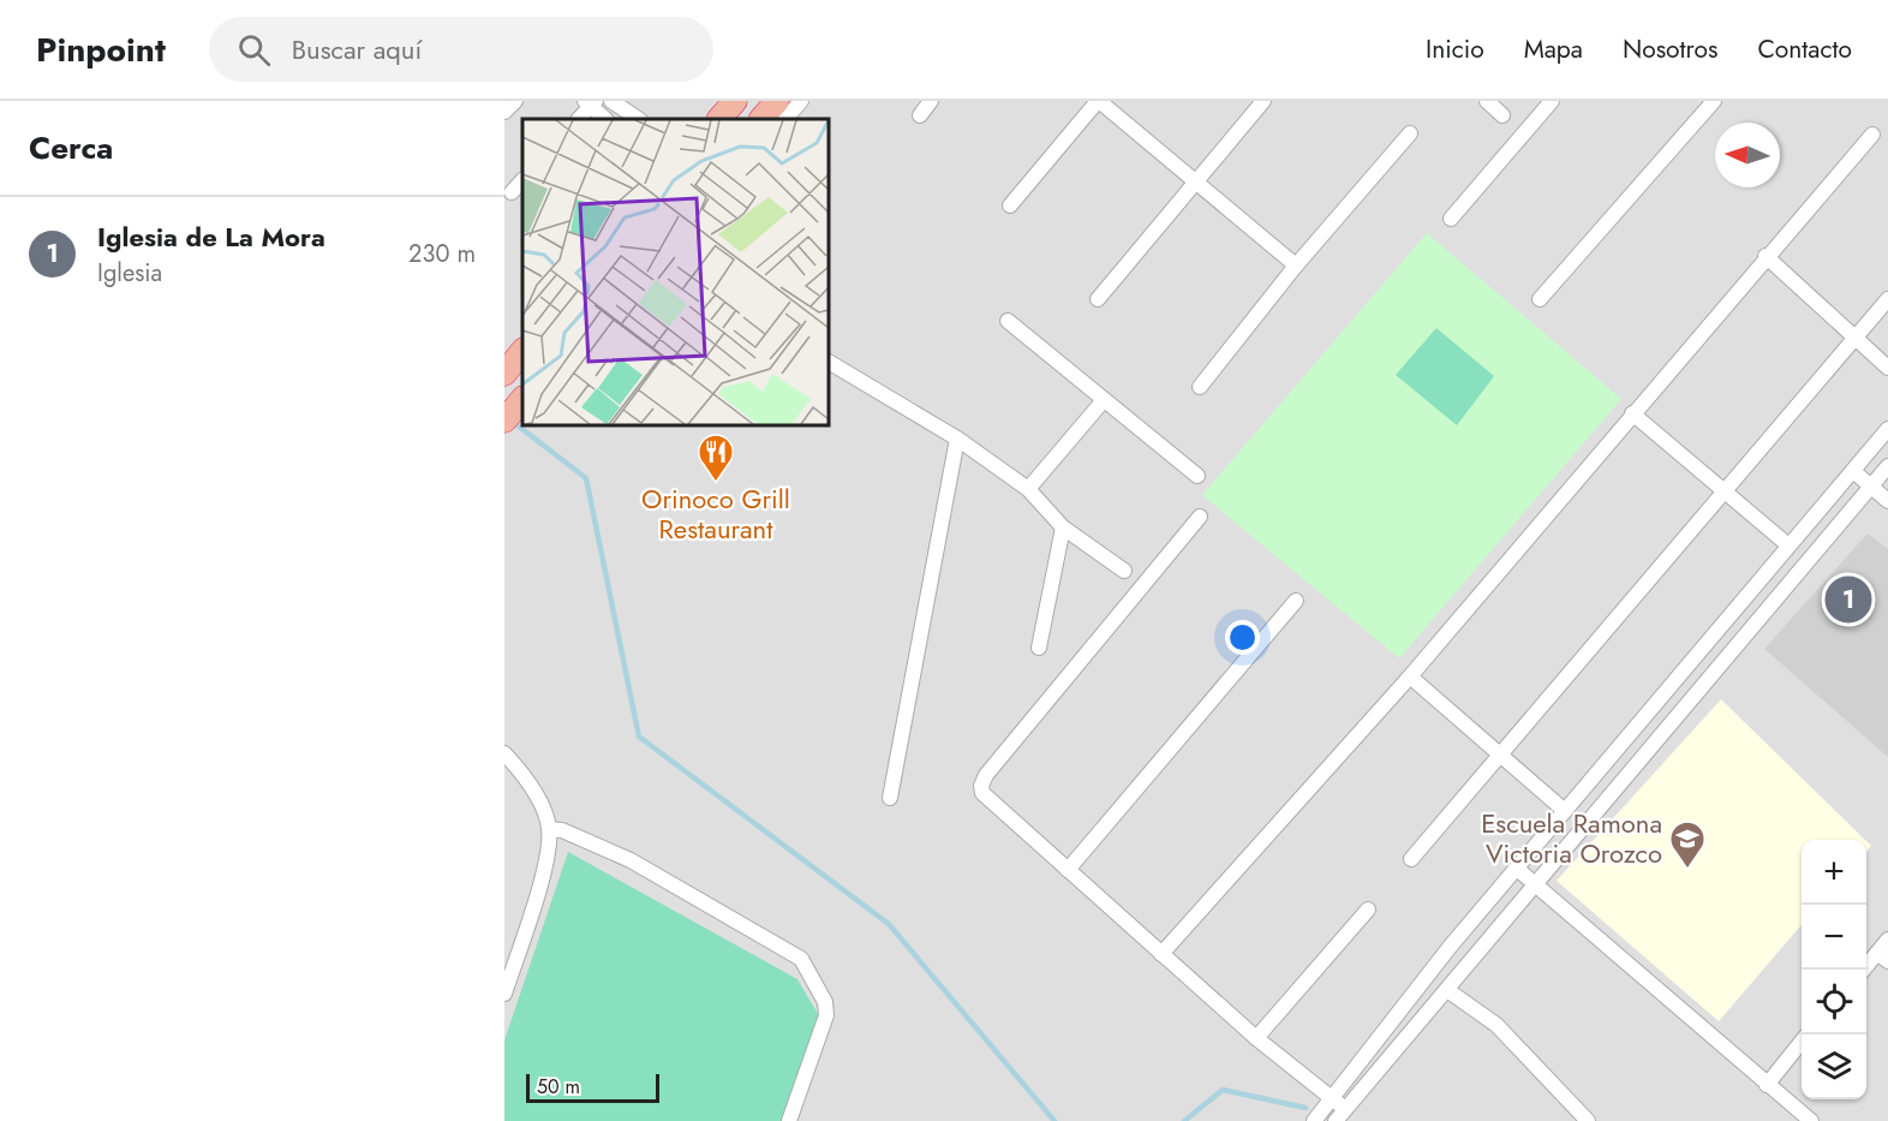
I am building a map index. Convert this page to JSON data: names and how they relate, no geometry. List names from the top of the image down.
{
  "places": {
    "restaurant": ["Orinoco Grill Restaurant"],
    "school or university": ["Escuela Ramona Victoria Orozco"]
  },
  "scale_bar": "50 m",
  "north": "left",
  "page": {
    "header": "Pinpoint",
    "search": "Buscar aquí",
    "nav": [
      "Inicio",
      "Mapa",
      "Nosotros",
      "Contacto"
    ],
    "heading": "Cerca",
    "list": [
      {
        "mark": "1",
        "name": "Iglesia de La Mora",
        "note": "Iglesia",
        "value": "230 m"
      }
    ],
    "pins": "1",
    "map_buttons": ["+", "−"],
    "scale": "50 m"
  }
}
